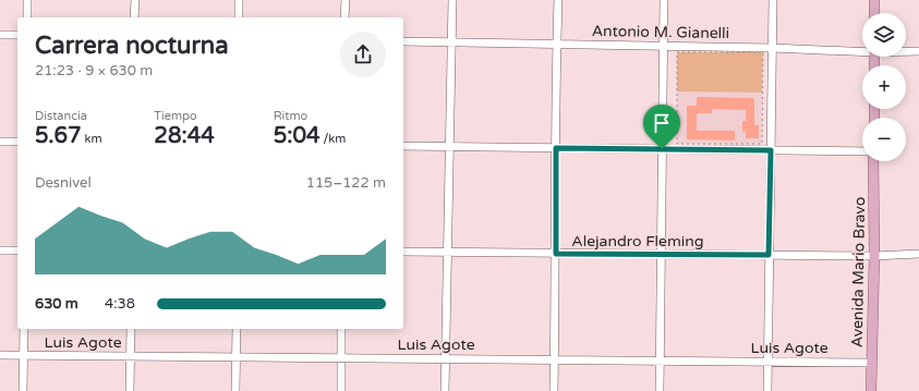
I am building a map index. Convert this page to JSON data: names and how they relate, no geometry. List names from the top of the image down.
{
  "streets": {
    "main road": ["Avenida Mario Bravo"],
    "street": ["Antonio M. Gianelli", "Alejandro Fleming", "Luis Agote"]
  },
  "crossings": [
    ["Alejandro Fleming", "Avenida Mario Bravo"],
    ["Avenida Mario Bravo", "Luis Agote"]
  ],
  "page": {
    "map_buttons": ["+", "−"],
    "heading": ["Carrera nocturna", "21:23 · 9 × 630 m"],
    "stats": [
      ["Distancia", "5.67 km"],
      ["Tiempo", "28:44"],
      ["Ritmo", "5:04 /km"]
    ],
    "chart": ["Desnivel", "115–122 m"],
    "list": [
      {
        "name": "630 m",
        "note": "4:38"
      }
    ]
  }
}
